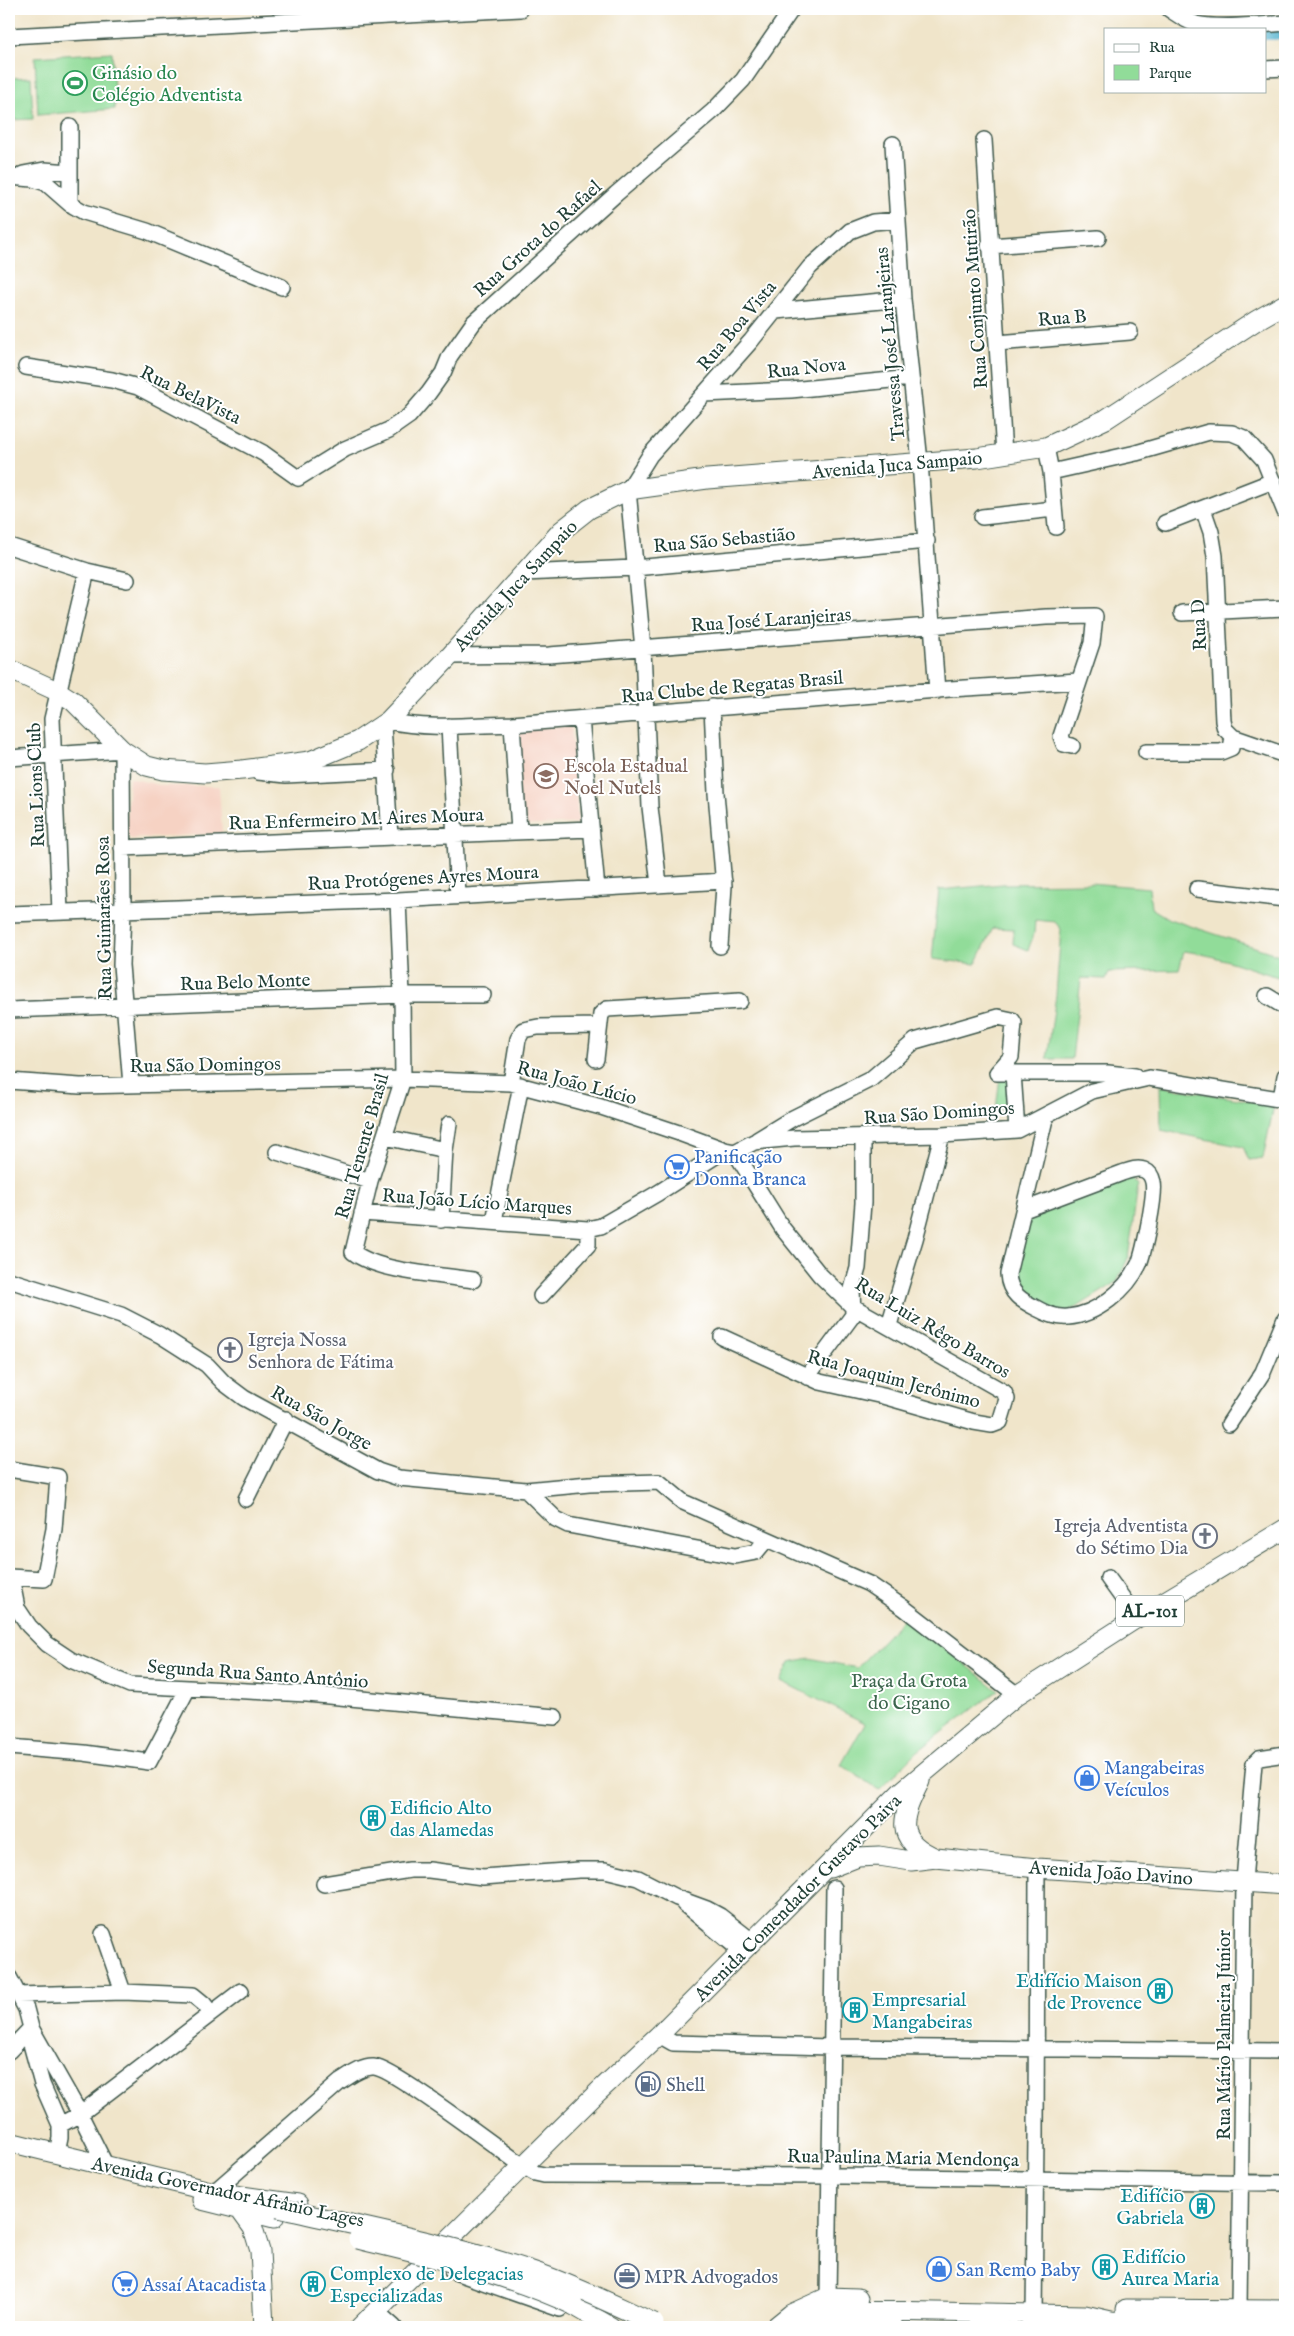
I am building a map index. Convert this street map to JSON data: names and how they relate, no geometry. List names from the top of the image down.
{
  "streets": {
    "main road": [
      "Avenida Juca Sampaio",
      "AL-101",
      "Avenida João Davino",
      "Avenida Comendador Gustavo Paiva",
      "Avenida Governador Afrânio Lages"
    ],
    "street": [
      "Rua Grota do Rafael",
      "Rua Conjunto Mutirão",
      "Rua B",
      "Rua Boa Vista",
      "Travessa José Laranjeiras",
      "Rua Nova",
      "Rua BelaVista",
      "Rua São Sebastião",
      "Rua José Laranjeiras",
      "Rua D",
      "Rua Clube de Regatas Brasil",
      "Rua Lions Club",
      "Rua Enfermeiro M. Aires Moura",
      "Rua Protógenes Ayres Moura",
      "Rua Guimarães Rosa",
      "Rua Belo Monte",
      "Rua São Domingos",
      "Rua João Lúcio",
      "Rua Tenente Brasil",
      "Rua João Lício Marques",
      "Rua Luiz Rêgo Barros",
      "Rua Joaquim Jerônimo",
      "Rua São Jorge",
      "Segunda Rua Santo Antônio",
      "Rua Mário Palmeira Júnior",
      "Rua Paulina Maria Mendonça"
    ]
  },
  "crossings": [
    ["Rua Grota do Rafael", "Rua BelaVista"],
    ["Rua Conjunto Mutirão", "Rua B"],
    ["Rua Conjunto Mutirão", "Avenida Juca Sampaio"],
    ["Rua Boa Vista", "Travessa José Laranjeiras"],
    ["Rua Boa Vista", "Rua Nova"],
    ["Rua Boa Vista", "Avenida Juca Sampaio"],
    ["Travessa José Laranjeiras", "Rua Nova"],
    ["Travessa José Laranjeiras", "Avenida Juca Sampaio"],
    ["Travessa José Laranjeiras", "Rua São Sebastião"],
    ["Travessa José Laranjeiras", "Rua José Laranjeiras"],
    ["Travessa José Laranjeiras", "Rua Clube de Regatas Brasil"],
    ["Avenida Juca Sampaio", "Rua São Sebastião"],
    ["Avenida Juca Sampaio", "Rua José Laranjeiras"],
    ["Avenida Juca Sampaio", "Rua Clube de Regatas Brasil"],
    ["Avenida Juca Sampaio", "Rua Lions Club"],
    ["Avenida Juca Sampaio", "Rua Guimarães Rosa"],
    ["Rua José Laranjeiras", "Rua Clube de Regatas Brasil"],
    ["Rua Lions Club", "Rua Protógenes Ayres Moura"],
    ["Rua Enfermeiro M. Aires Moura", "Rua Guimarães Rosa"],
    ["Rua Protógenes Ayres Moura", "Rua Guimarães Rosa"],
    ["Rua Protógenes Ayres Moura", "Rua Tenente Brasil"],
    ["Rua Guimarães Rosa", "Rua Belo Monte"],
    ["Rua Guimarães Rosa", "Rua São Domingos"],
    ["Rua Belo Monte", "Rua Tenente Brasil"],
    ["Rua São Domingos", "Rua João Lúcio"],
    ["Rua São Domingos", "Rua Tenente Brasil"],
    ["Rua São Domingos", "Rua João Lício Marques"],
    ["Rua São Domingos", "Rua Luiz Rêgo Barros"],
    ["Rua João Lúcio", "Rua Tenente Brasil"],
    ["Rua João Lúcio", "Rua Luiz Rêgo Barros"],
    ["Rua Tenente Brasil", "Rua João Lício Marques"],
    ["Rua Luiz Rêgo Barros", "Rua Joaquim Jerônimo"],
    ["Rua São Jorge", "Avenida Comendador Gustavo Paiva"],
    ["Avenida João Davino", "Avenida Comendador Gustavo Paiva"],
    ["Avenida João Davino", "Rua Mário Palmeira Júnior"],
    ["Avenida Comendador Gustavo Paiva", "Rua Paulina Maria Mendonça"],
    ["Avenida Comendador Gustavo Paiva", "Avenida Governador Afrânio Lages"],
    ["Rua Mário Palmeira Júnior", "Rua Paulina Maria Mendonça"],
    ["Rua Paulina Maria Mendonça", "Avenida Governador Afrânio Lages"]
  ],
  "parks": ["Praça da Grota do Cigano"],
  "places": {
    "sports": ["Ginásio do Colégio Adventista"],
    "school or university": ["Escola Estadual Noel Nutels"],
    "supermarket": ["Panificação Donna Branca", "Assaí Atacadista"],
    "church": ["Igreja Nossa Senhora de Fátima", "Igreja Adventista do Sétimo Dia"],
    "shop": ["Mangabeiras Veículos", "San Remo Baby"],
    "building": [
      "Edificio Alto das Alamedas",
      "Edifício Maison de Provence",
      "Empresarial Mangabeiras",
      "Edifício Gabriela",
      "Edifício Aurea Maria",
      "Complexo de Delegacias Especializadas"
    ],
    "fuel station": ["Shell"],
    "office": ["MPR Advogados"]
  },
  "legend": ["Rua", "Parque"]
}
